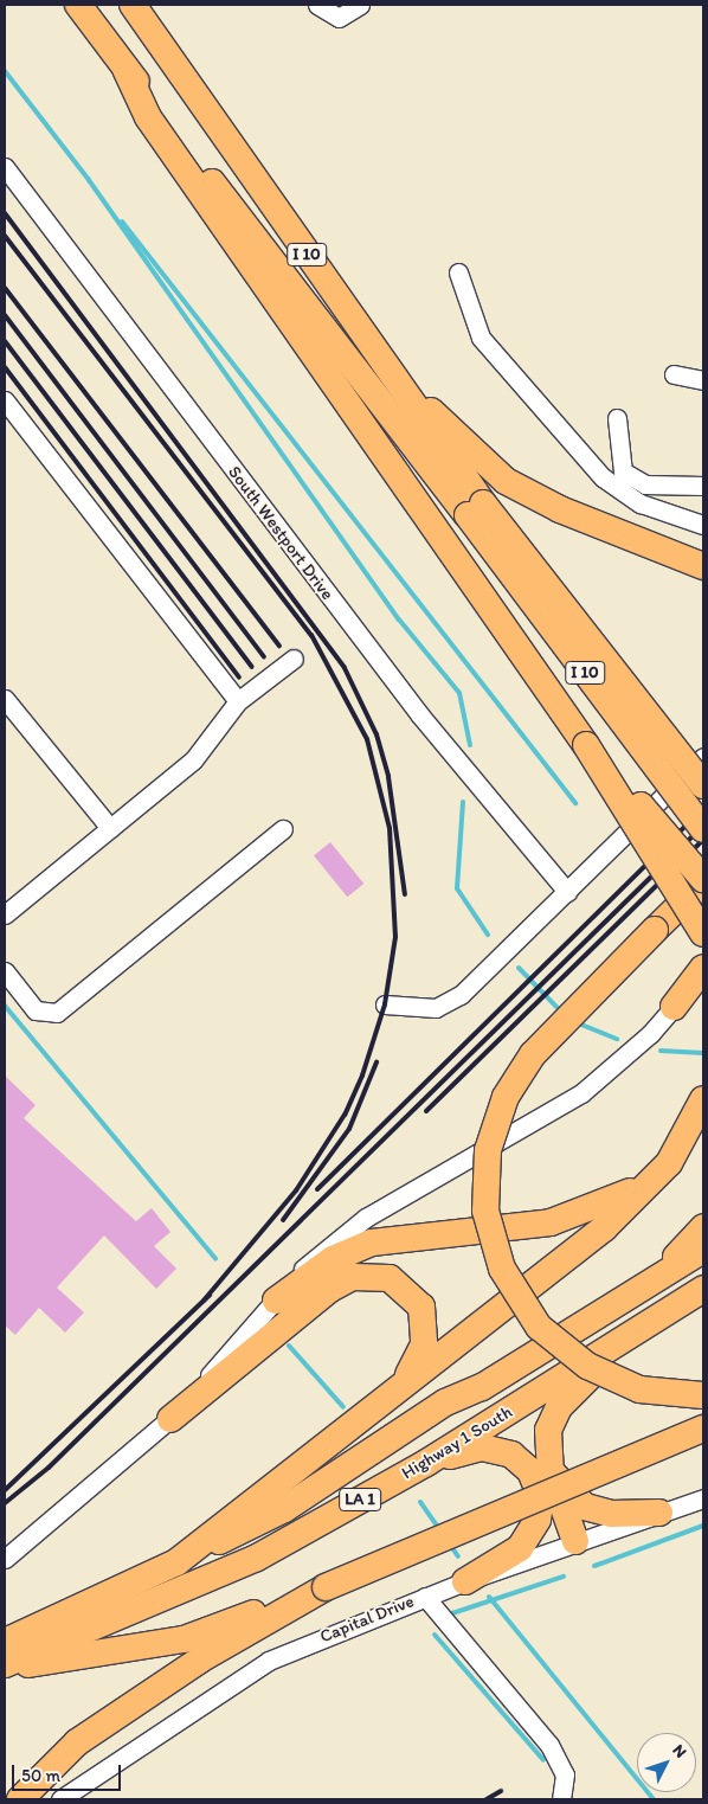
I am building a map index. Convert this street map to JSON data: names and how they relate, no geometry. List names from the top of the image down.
{
  "streets": {
    "highway": ["I 10", "Highway 1 South", "LA 1"],
    "street": ["South Westport Drive", "Capital Drive"]
  },
  "scale_bar": "50 m",
  "north": "top right"
}
